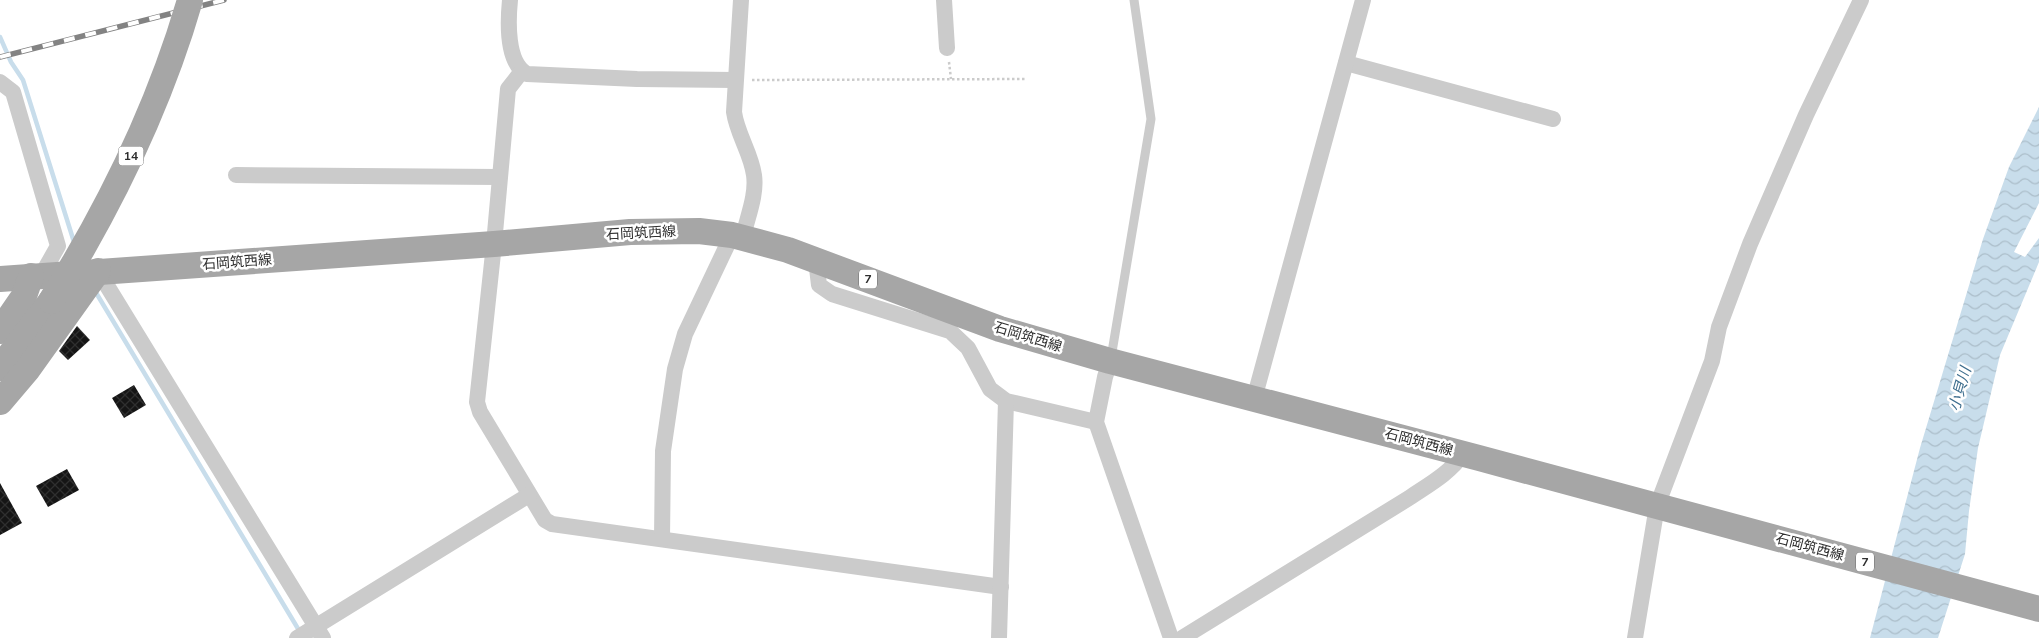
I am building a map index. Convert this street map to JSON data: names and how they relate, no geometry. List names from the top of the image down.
{
  "streets": {
    "main road": ["14", "石岡筑西線", "7"]
  },
  "water": ["小貝川"]
}
